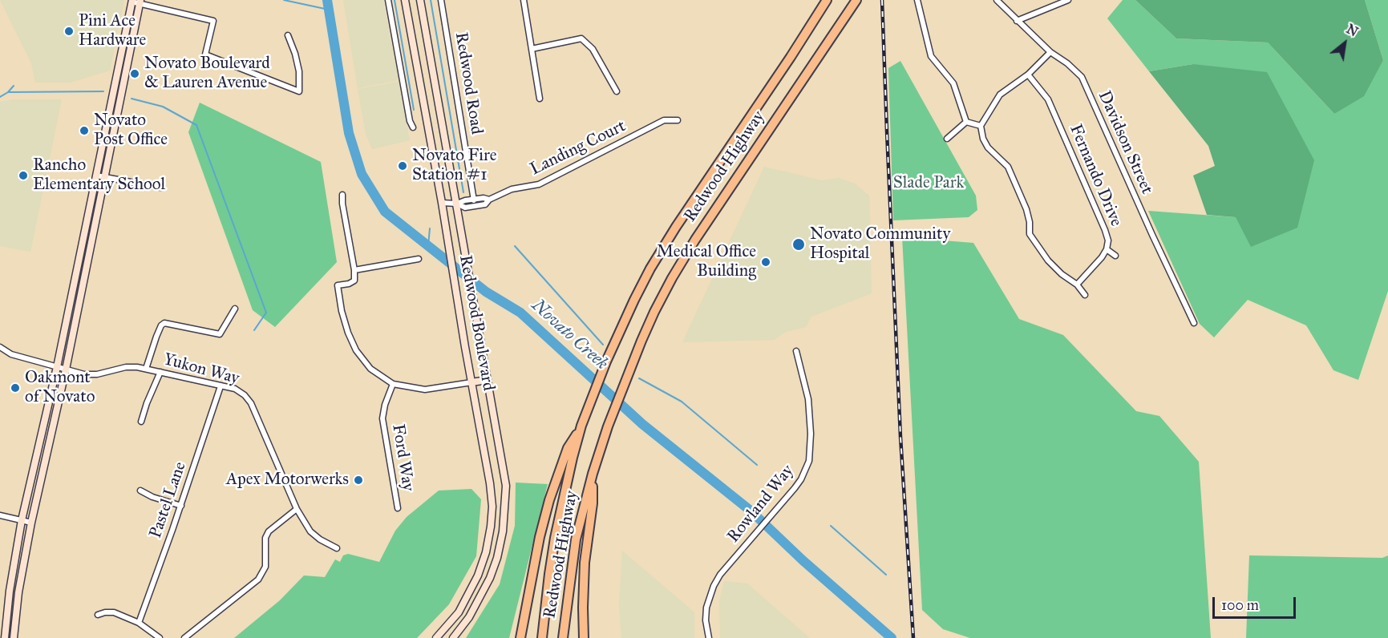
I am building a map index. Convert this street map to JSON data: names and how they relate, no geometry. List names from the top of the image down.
{
  "streets": {
    "highway": ["Redwood Highway"],
    "main road": ["Redwood Boulevard"],
    "street": [
      "Redwood Road",
      "Davidson Street",
      "Landing Court",
      "Fernando Drive",
      "Yukon Way",
      "Ford Way",
      "Pastel Lane",
      "Rowland Way"
    ]
  },
  "crossings": [
    ["Redwood Road", "Landing Court"],
    ["Landing Court", "Redwood Boulevard"],
    ["Yukon Way", "Pastel Lane"]
  ],
  "water": ["Novato Creek"],
  "parks": ["Slade Park"],
  "places": [
    "Pini Ace Hardware",
    "Novato Boulevard & Lauren Avenue",
    "Novato Post Office",
    "Novato Fire Station #1",
    "Rancho Elementary School",
    "Novato Community Hospital",
    "Medical Office Building",
    "Oakmont of Novato",
    "Apex Motorwerks"
  ],
  "scale_bar": "100 m",
  "north": "top right"
}
